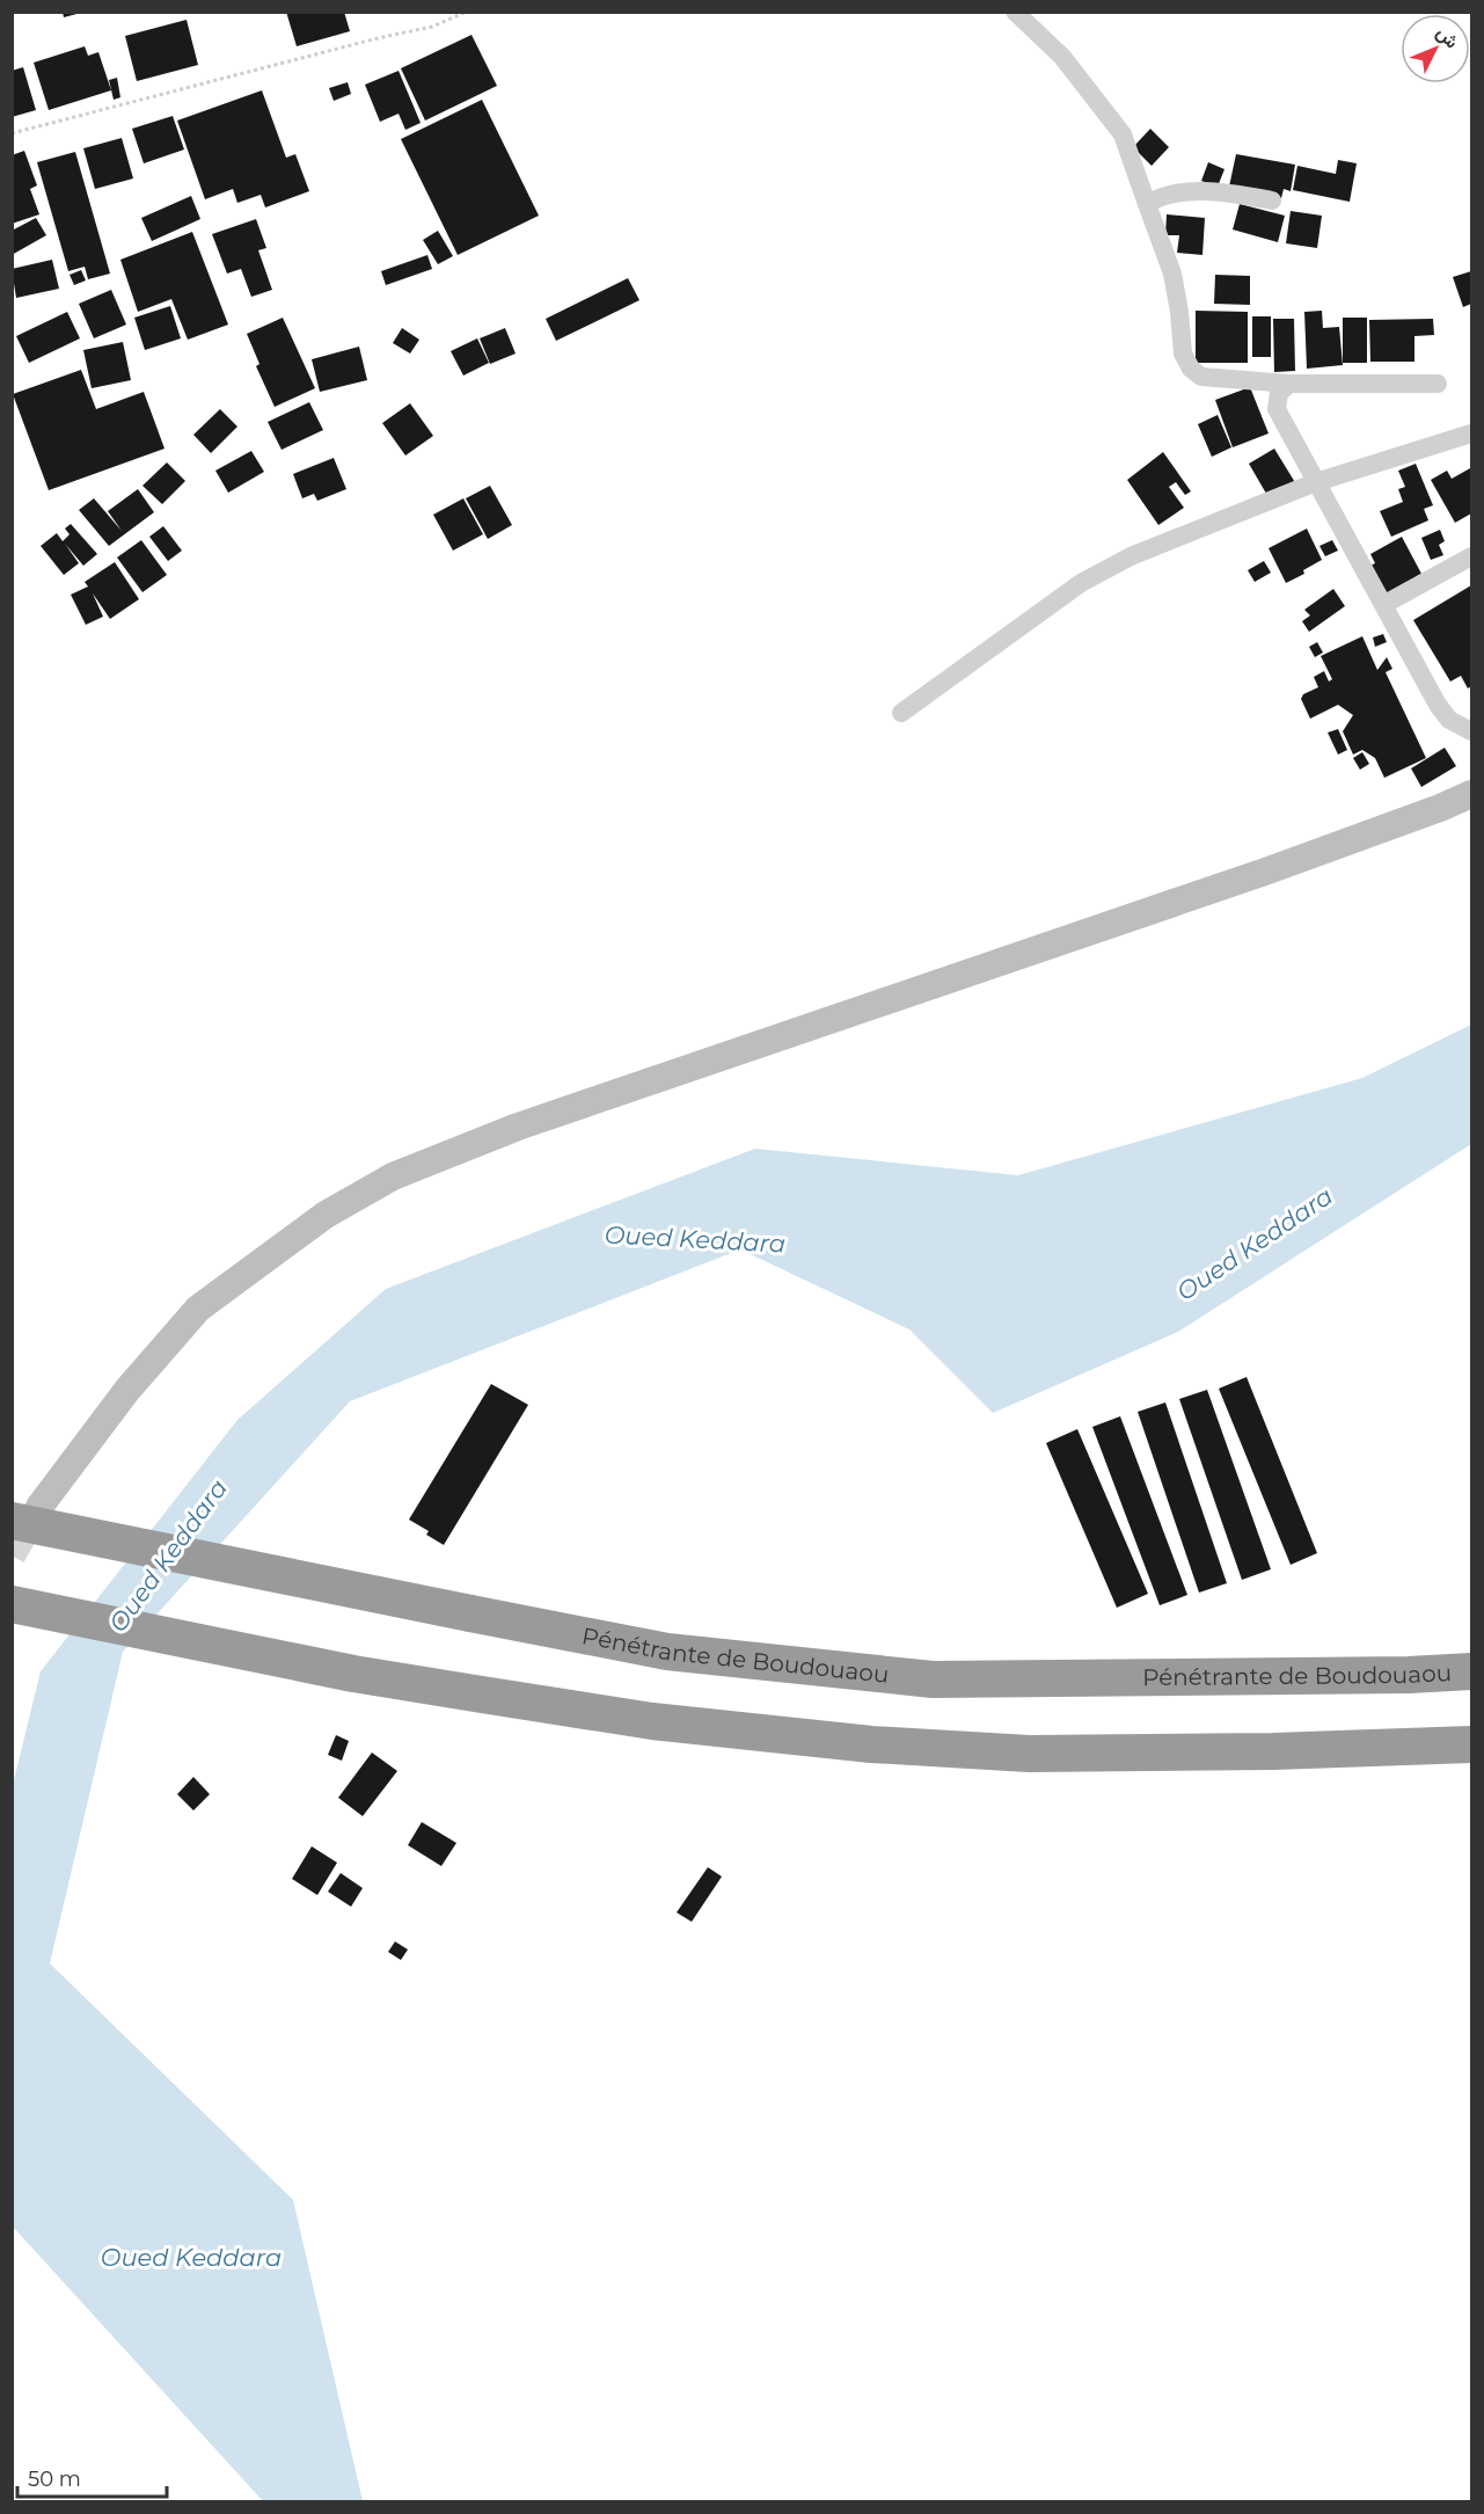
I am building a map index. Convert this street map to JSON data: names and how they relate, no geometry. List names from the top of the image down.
{
  "streets": {
    "highway": ["Pénétrante de Boudouaou"]
  },
  "water": ["Oued Keddara"],
  "scale_bar": "50 m",
  "north": "top right"
}
